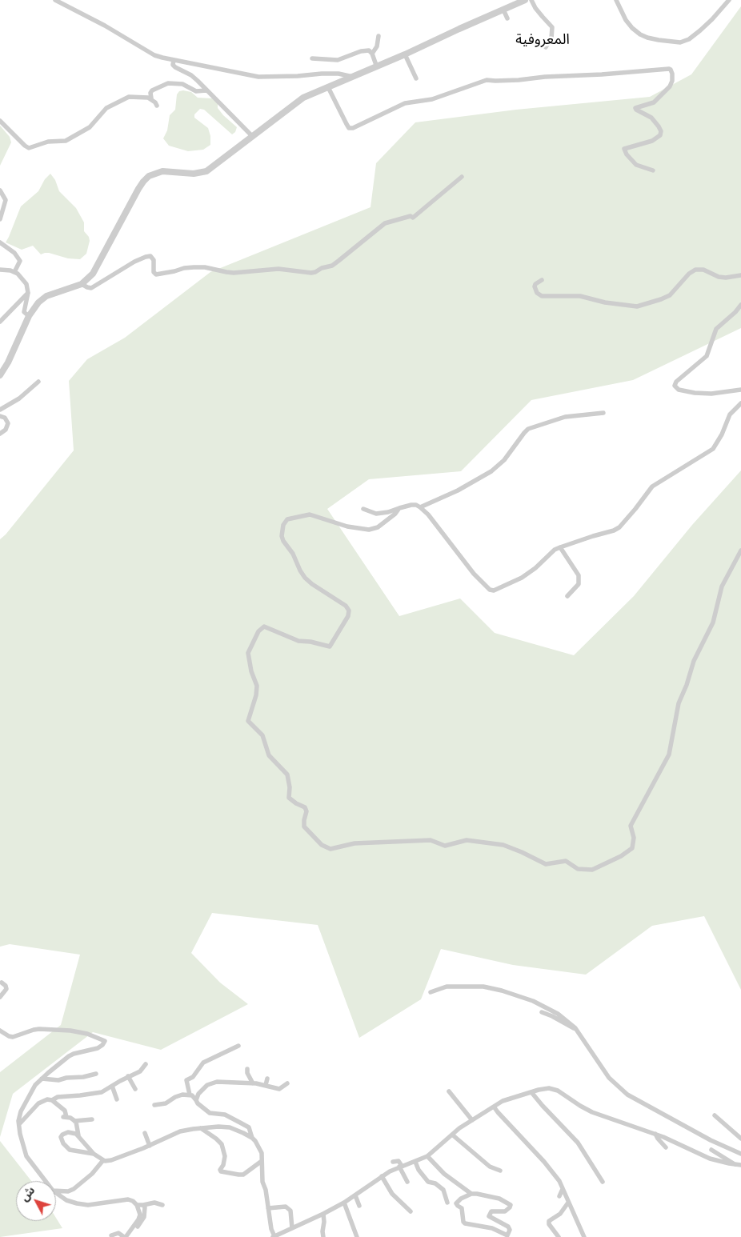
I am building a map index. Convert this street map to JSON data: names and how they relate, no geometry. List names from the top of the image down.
{
  "districts": ["المعروفية"],
  "north": "top left"
}
